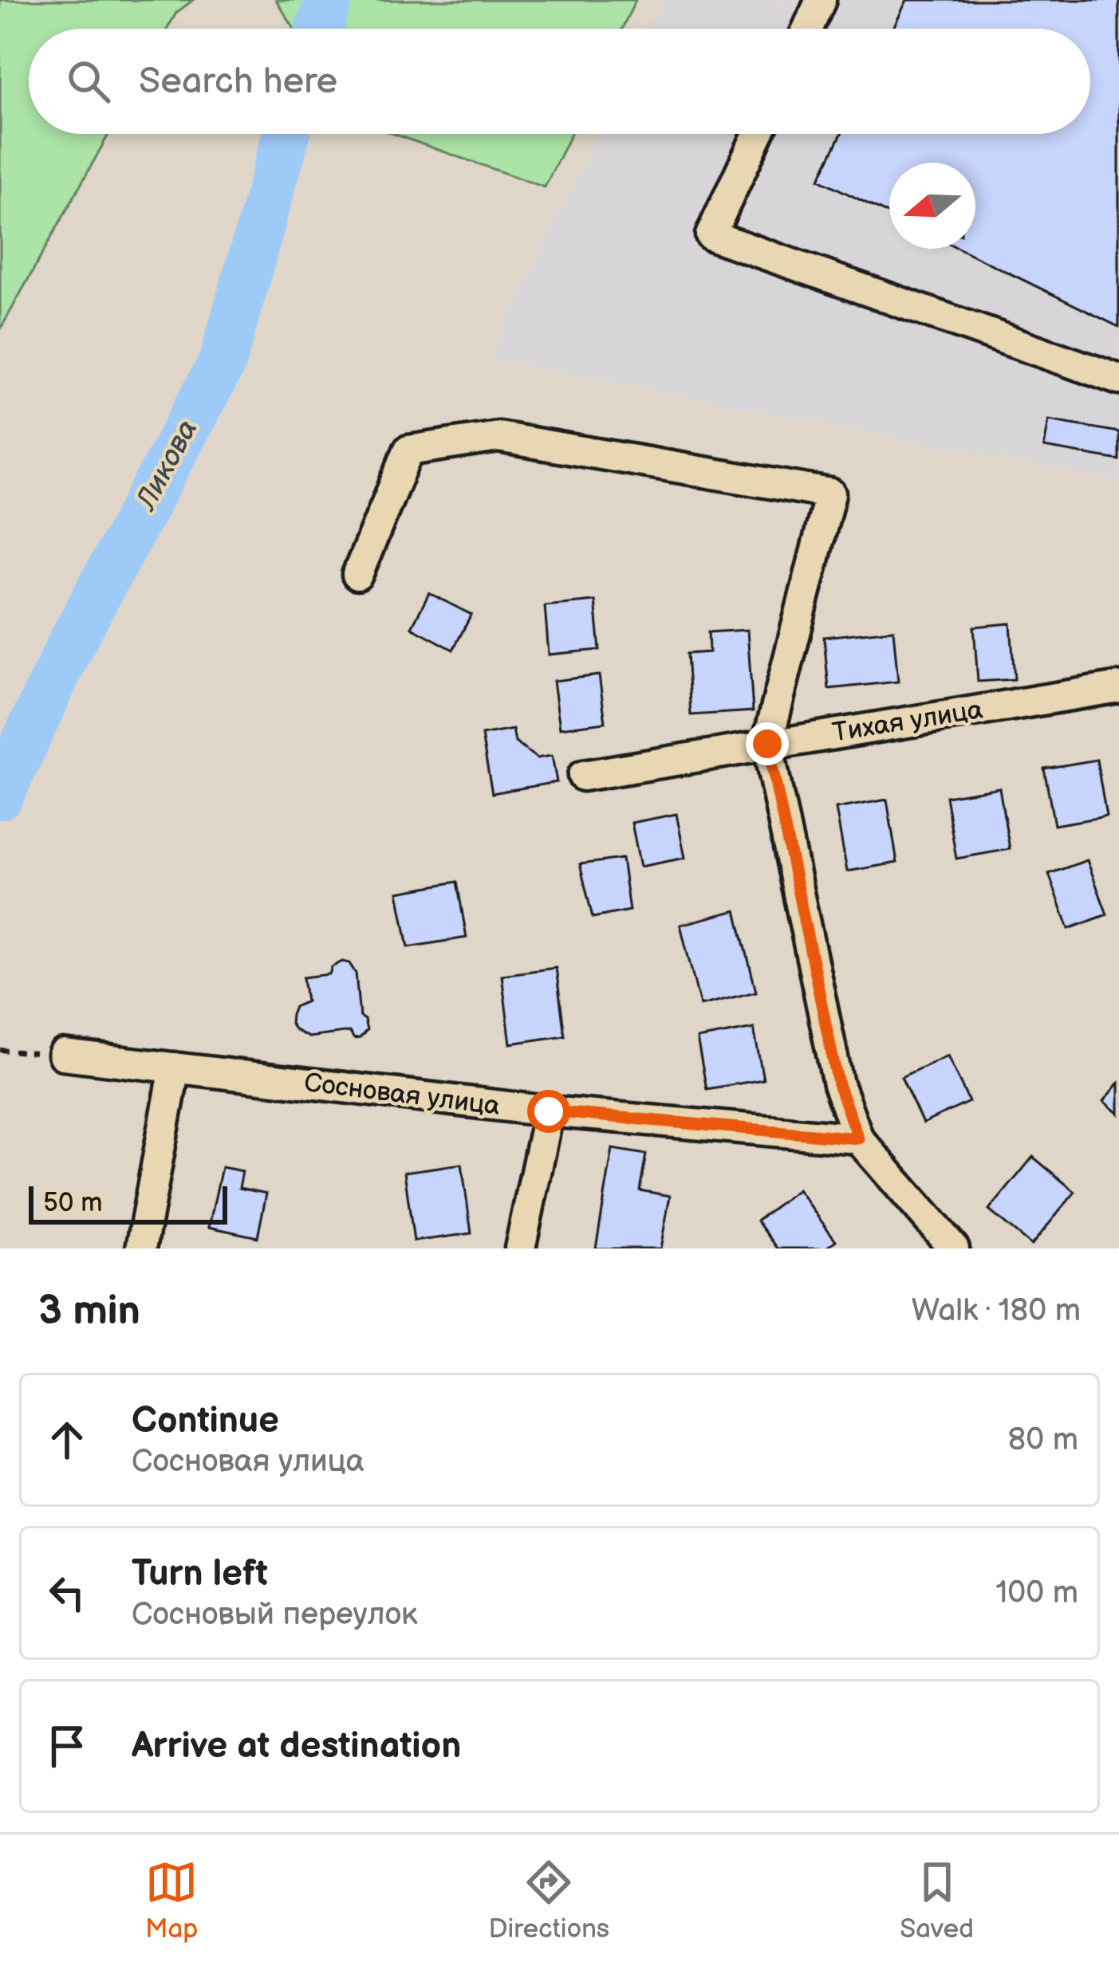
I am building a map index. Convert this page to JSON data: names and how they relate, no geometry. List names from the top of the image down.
{
  "streets": {
    "street": ["Тихая улица", "Сосновая улица"]
  },
  "water": ["Ликова"],
  "scale_bar": "50 m",
  "north": "left",
  "page": {
    "search": "Search here",
    "scale": "50 m",
    "heading": ["3 min", "Walk · 180 m"],
    "list": [
      ["Continue", "Сосновая улица", "80 m"],
      ["Turn left", "Сосновый переулок", "100 m"],
      "Arrive at destination"
    ],
    "nav": ["Map", "Directions", "Saved"]
  }
}
